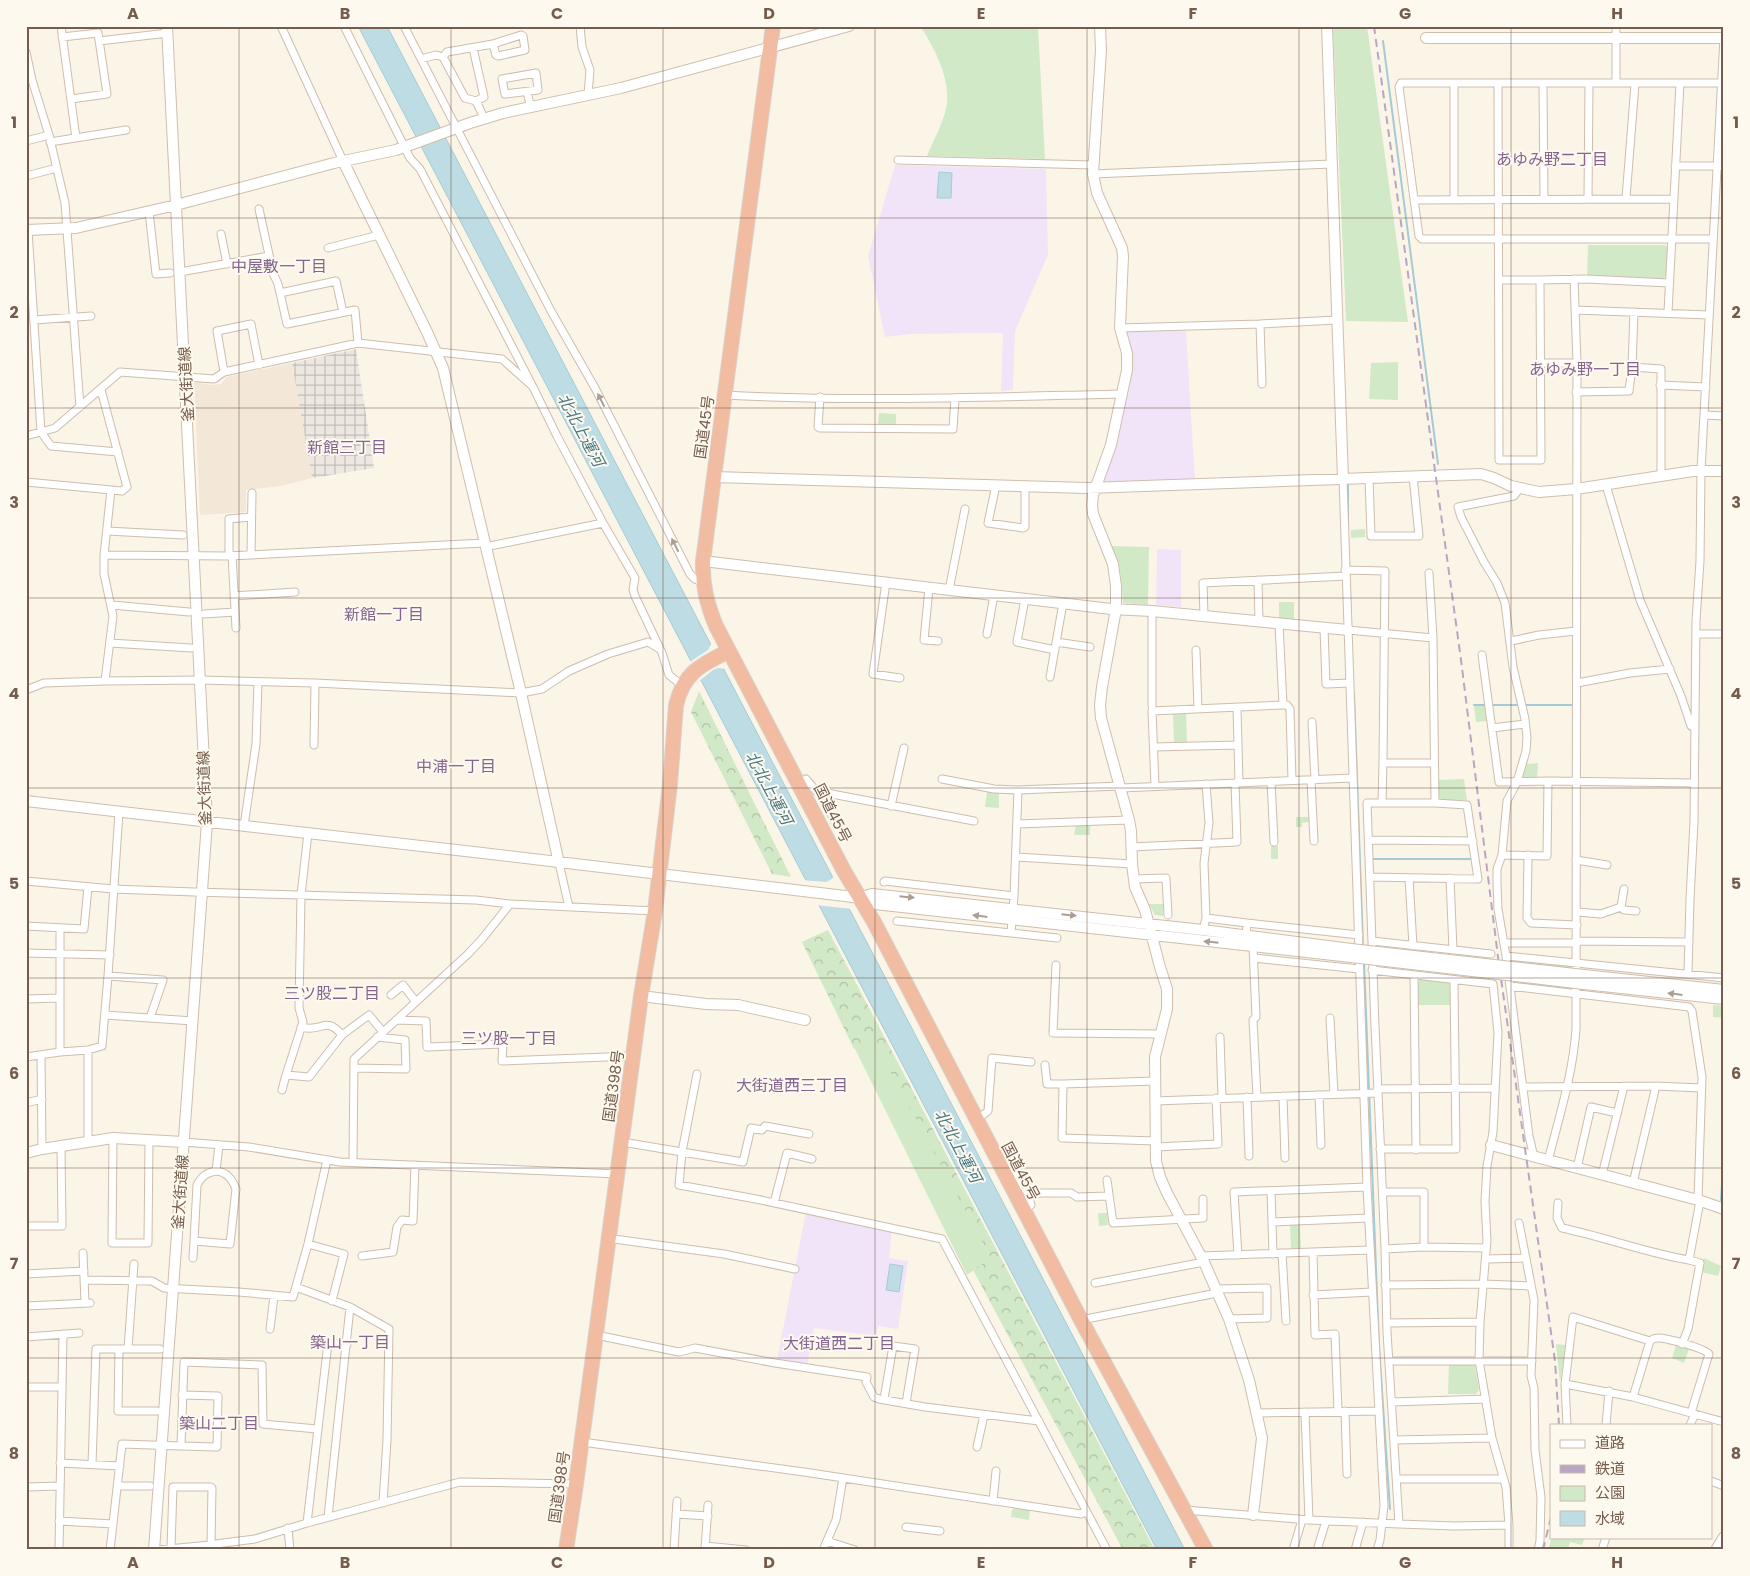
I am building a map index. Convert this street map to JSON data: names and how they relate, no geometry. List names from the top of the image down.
{
  "streets": {
    "highway": ["国道45号", "国道398号"],
    "street": ["釜大街道線"]
  },
  "crossings": [
    ["国道45号", "国道398号"]
  ],
  "districts": [
    "あゆみ野二丁目",
    "中屋敷一丁目",
    "あゆみ野一丁目",
    "新館三丁目",
    "新館一丁目",
    "中浦一丁目",
    "三ツ股二丁目",
    "三ツ股一丁目",
    "大街道西三丁目",
    "築山一丁目",
    "大街道西二丁目",
    "築山二丁目"
  ],
  "water": ["北北上運河"],
  "legend": [
    "道路",
    "鉄道",
    "公園",
    "水域"
  ],
  "grid": {
    "columns": [
      "A",
      "B",
      "C",
      "D",
      "E",
      "F",
      "G",
      "H"
    ],
    "rows": [
      "1",
      "2",
      "3",
      "4",
      "5",
      "6",
      "7",
      "8"
    ]
  }
}
